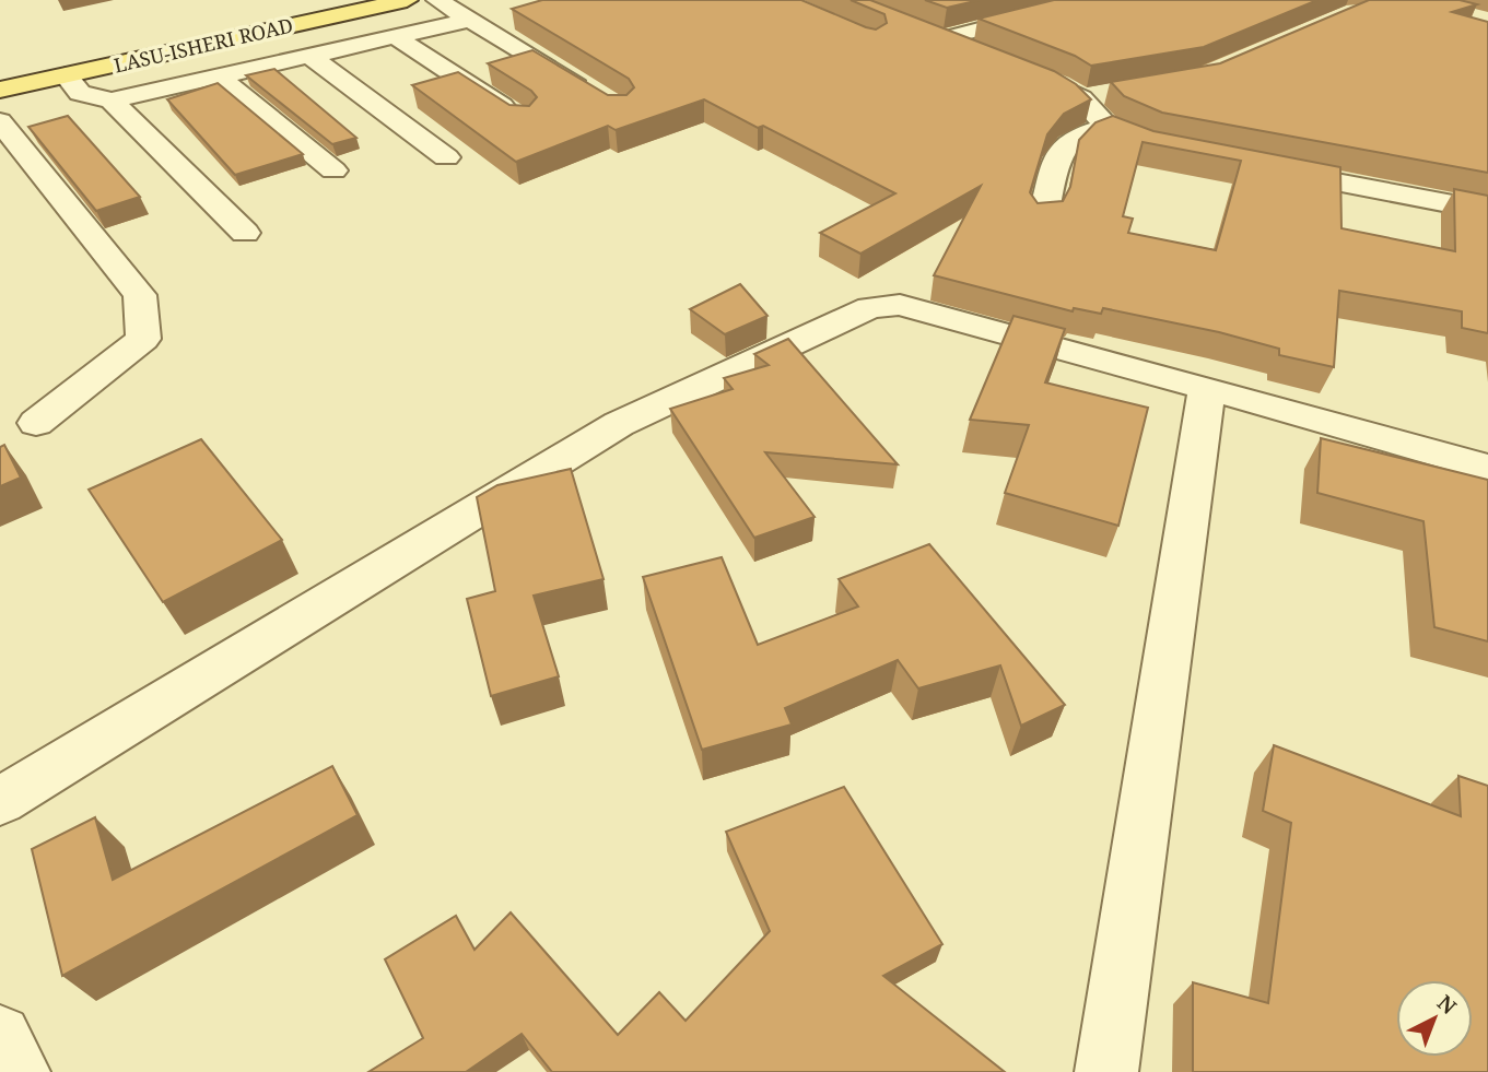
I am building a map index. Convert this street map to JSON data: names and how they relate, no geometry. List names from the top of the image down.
{
  "streets": {
    "main road": ["LASU-ISHERI ROAD"]
  },
  "north": "top right"
}
